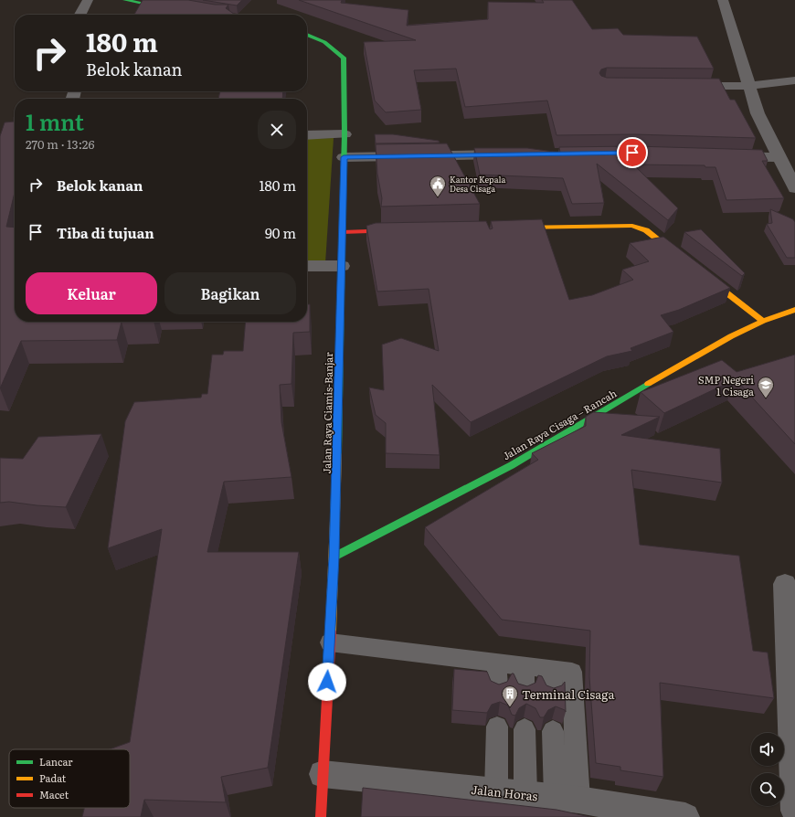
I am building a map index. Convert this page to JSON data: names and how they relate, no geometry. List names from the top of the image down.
{
  "streets": {
    "main road": ["Jalan Raya Ciamis-Banjar", "Jalan Raya Cisaga – Rancah"],
    "street": ["Jalan Horas"]
  },
  "crossings": [
    ["Jalan Raya Ciamis-Banjar", "Jalan Raya Cisaga – Rancah"],
    ["Jalan Raya Ciamis-Banjar", "Jalan Horas"]
  ],
  "places": {
    "public building": ["Kantor Kepala Desa Cisaga"],
    "school or university": ["SMP Negeri 1 Cisaga"],
    "building": ["Terminal Cisaga"]
  },
  "legend": ["Lancar", "Padat", "Macet"],
  "page": {
    "turn": ["180 m", "Belok kanan"],
    "heading": ["1 mnt", "270 m · 13:26"],
    "list": [
      {
        "name": "Belok kanan",
        "value": "180 m"
      },
      {
        "name": "Tiba di tujuan",
        "value": "90 m"
      }
    ],
    "buttons": ["Keluar", "Bagikan"]
  }
}
